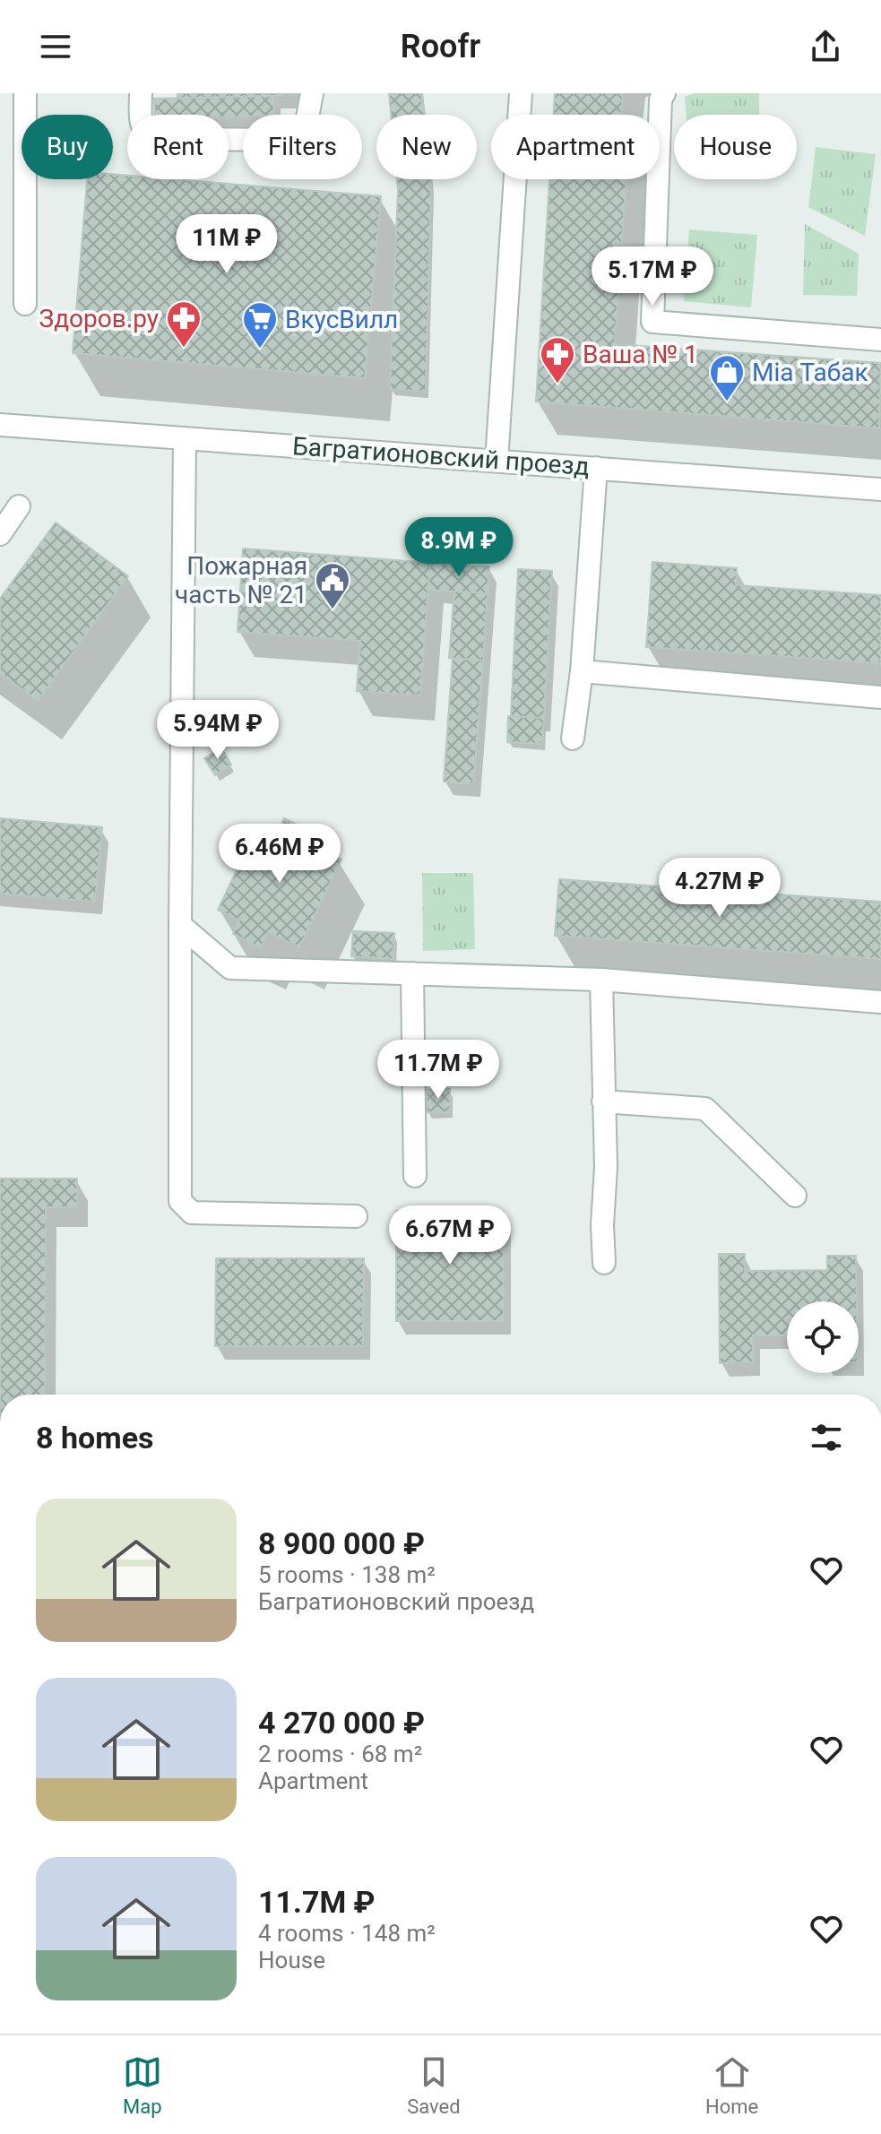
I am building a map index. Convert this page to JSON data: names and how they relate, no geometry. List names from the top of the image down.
{
  "streets": {
    "street": ["Багратионовский проезд"]
  },
  "places": {
    "pharmacy": ["Здоров.ру", "Ваша № 1"],
    "supermarket": ["ВкусВилл"],
    "shop": ["Mia Табак"],
    "public building": ["Пожарная часть № 21"]
  },
  "page": {
    "header": "Roofr",
    "chip": [
      "Buy",
      "Rent",
      "Filters",
      "New",
      "Apartment",
      "House"
    ],
    "price": [
      "11M ₽",
      "5.17M ₽",
      "8.9M ₽",
      "5.94M ₽",
      "6.46M ₽",
      "4.27M ₽",
      "11.7M ₽",
      "6.67M ₽"
    ],
    "heading": "8 homes",
    "list": [
      {
        "name": "8 900 000 ₽",
        "note": "5 rooms · 138 m² · Багратионовский проезд"
      },
      {
        "name": "4 270 000 ₽",
        "note": "2 rooms · 68 m² · Apartment"
      },
      {
        "name": "11.7M ₽",
        "note": "4 rooms · 148 m² · House"
      }
    ],
    "tabs": ["Map", "Saved", "Home"]
  }
}
